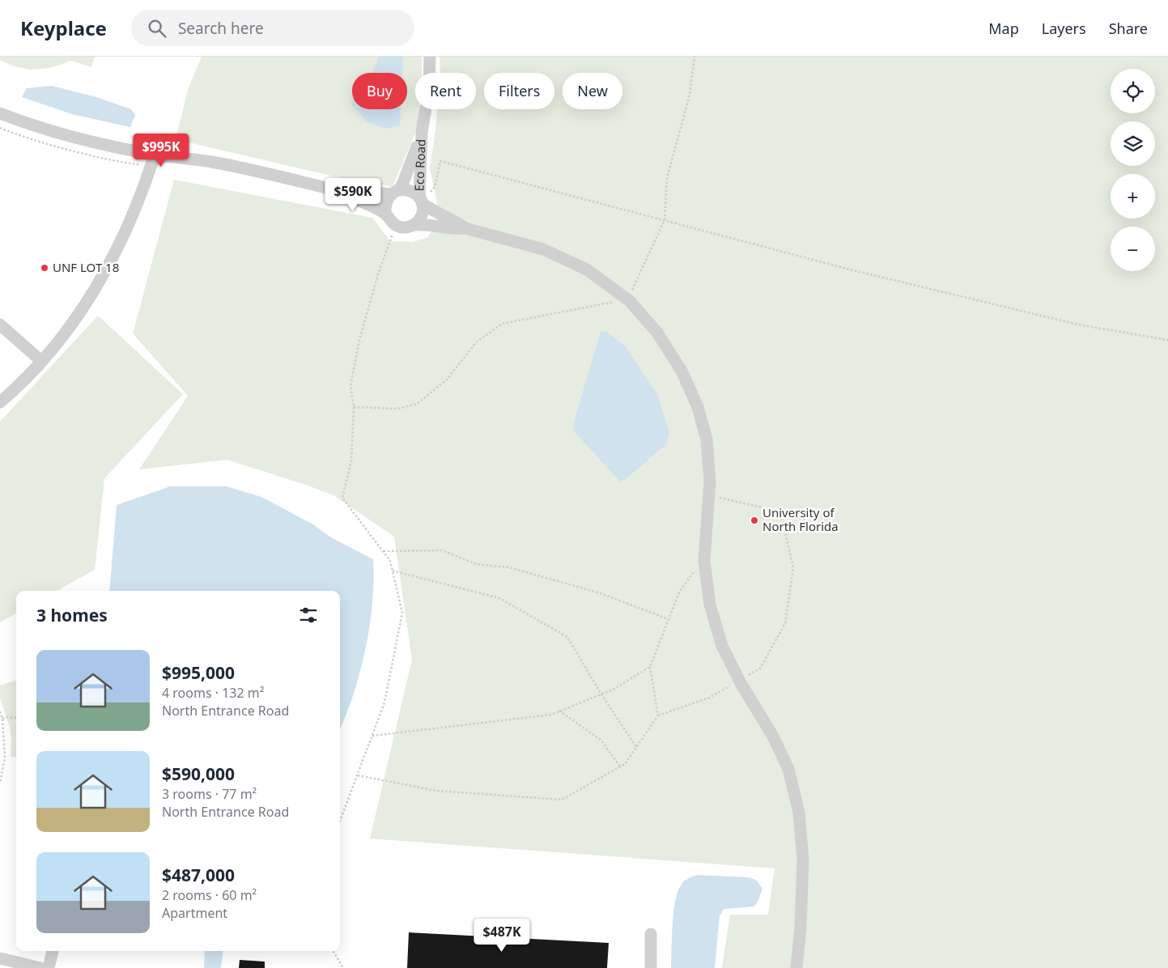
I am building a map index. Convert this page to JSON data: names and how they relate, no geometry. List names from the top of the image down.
{
  "streets": {
    "street": ["Eco Road"]
  },
  "places": ["UNF LOT 18", "University of North Florida"],
  "page": {
    "header": "Keyplace",
    "search": "Search here",
    "nav": ["Map", "Layers", "Share"],
    "map_buttons": ["+", "−"],
    "chip": [
      "Buy",
      "Rent",
      "Filters",
      "New"
    ],
    "price": ["$995K", "$590K", "$487K"],
    "heading": "3 homes",
    "list": [
      {
        "name": "$995,000",
        "note": "4 rooms · 132 m² · North Entrance Road"
      },
      {
        "name": "$590,000",
        "note": "3 rooms · 77 m² · North Entrance Road"
      },
      {
        "name": "$487,000",
        "note": "2 rooms · 60 m² · Apartment"
      }
    ]
  }
}
